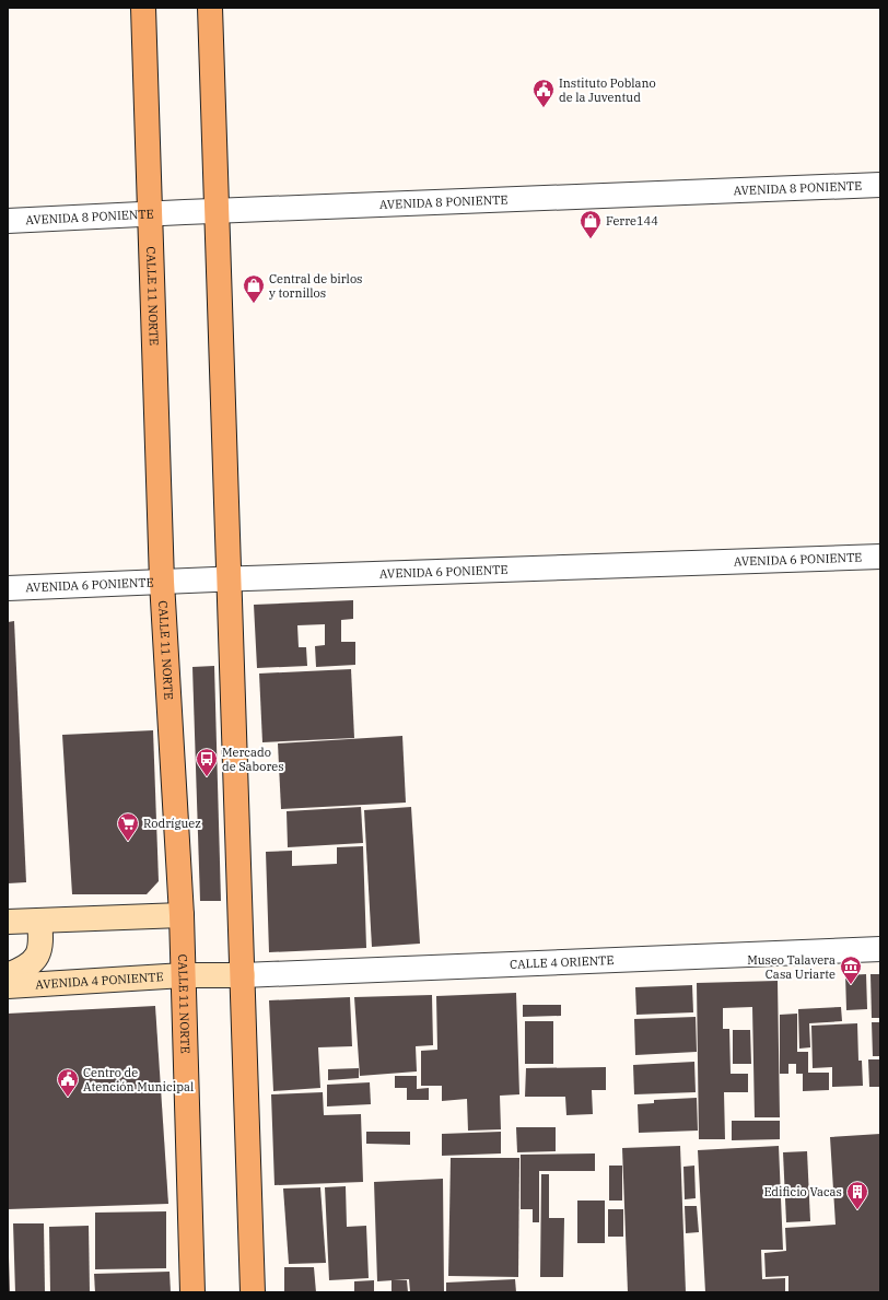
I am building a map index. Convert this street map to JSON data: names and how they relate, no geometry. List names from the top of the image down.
{
  "streets": {
    "main road": ["CALLE 11 NORTE", "AVENIDA 4 PONIENTE"],
    "street": ["AVENIDA 8 PONIENTE", "AVENIDA 6 PONIENTE", "CALLE 4 ORIENTE"]
  },
  "crossings": [
    ["AVENIDA 8 PONIENTE", "CALLE 11 NORTE"],
    ["CALLE 11 NORTE", "AVENIDA 6 PONIENTE"],
    ["CALLE 11 NORTE", "AVENIDA 4 PONIENTE"],
    ["CALLE 4 ORIENTE", "AVENIDA 4 PONIENTE"]
  ],
  "places": {
    "public building": ["Instituto Poblano de la Juventud", "Centro de Atención Municipal"],
    "shop": ["Ferre144", "Central de birlos y tornillos"],
    "bus stop": ["Mercado de Sabores"],
    "supermarket": ["Rodríguez"],
    "museum": ["Museo Talavera Casa Uriarte"],
    "building": ["Edificio Vacas"]
  }
}
